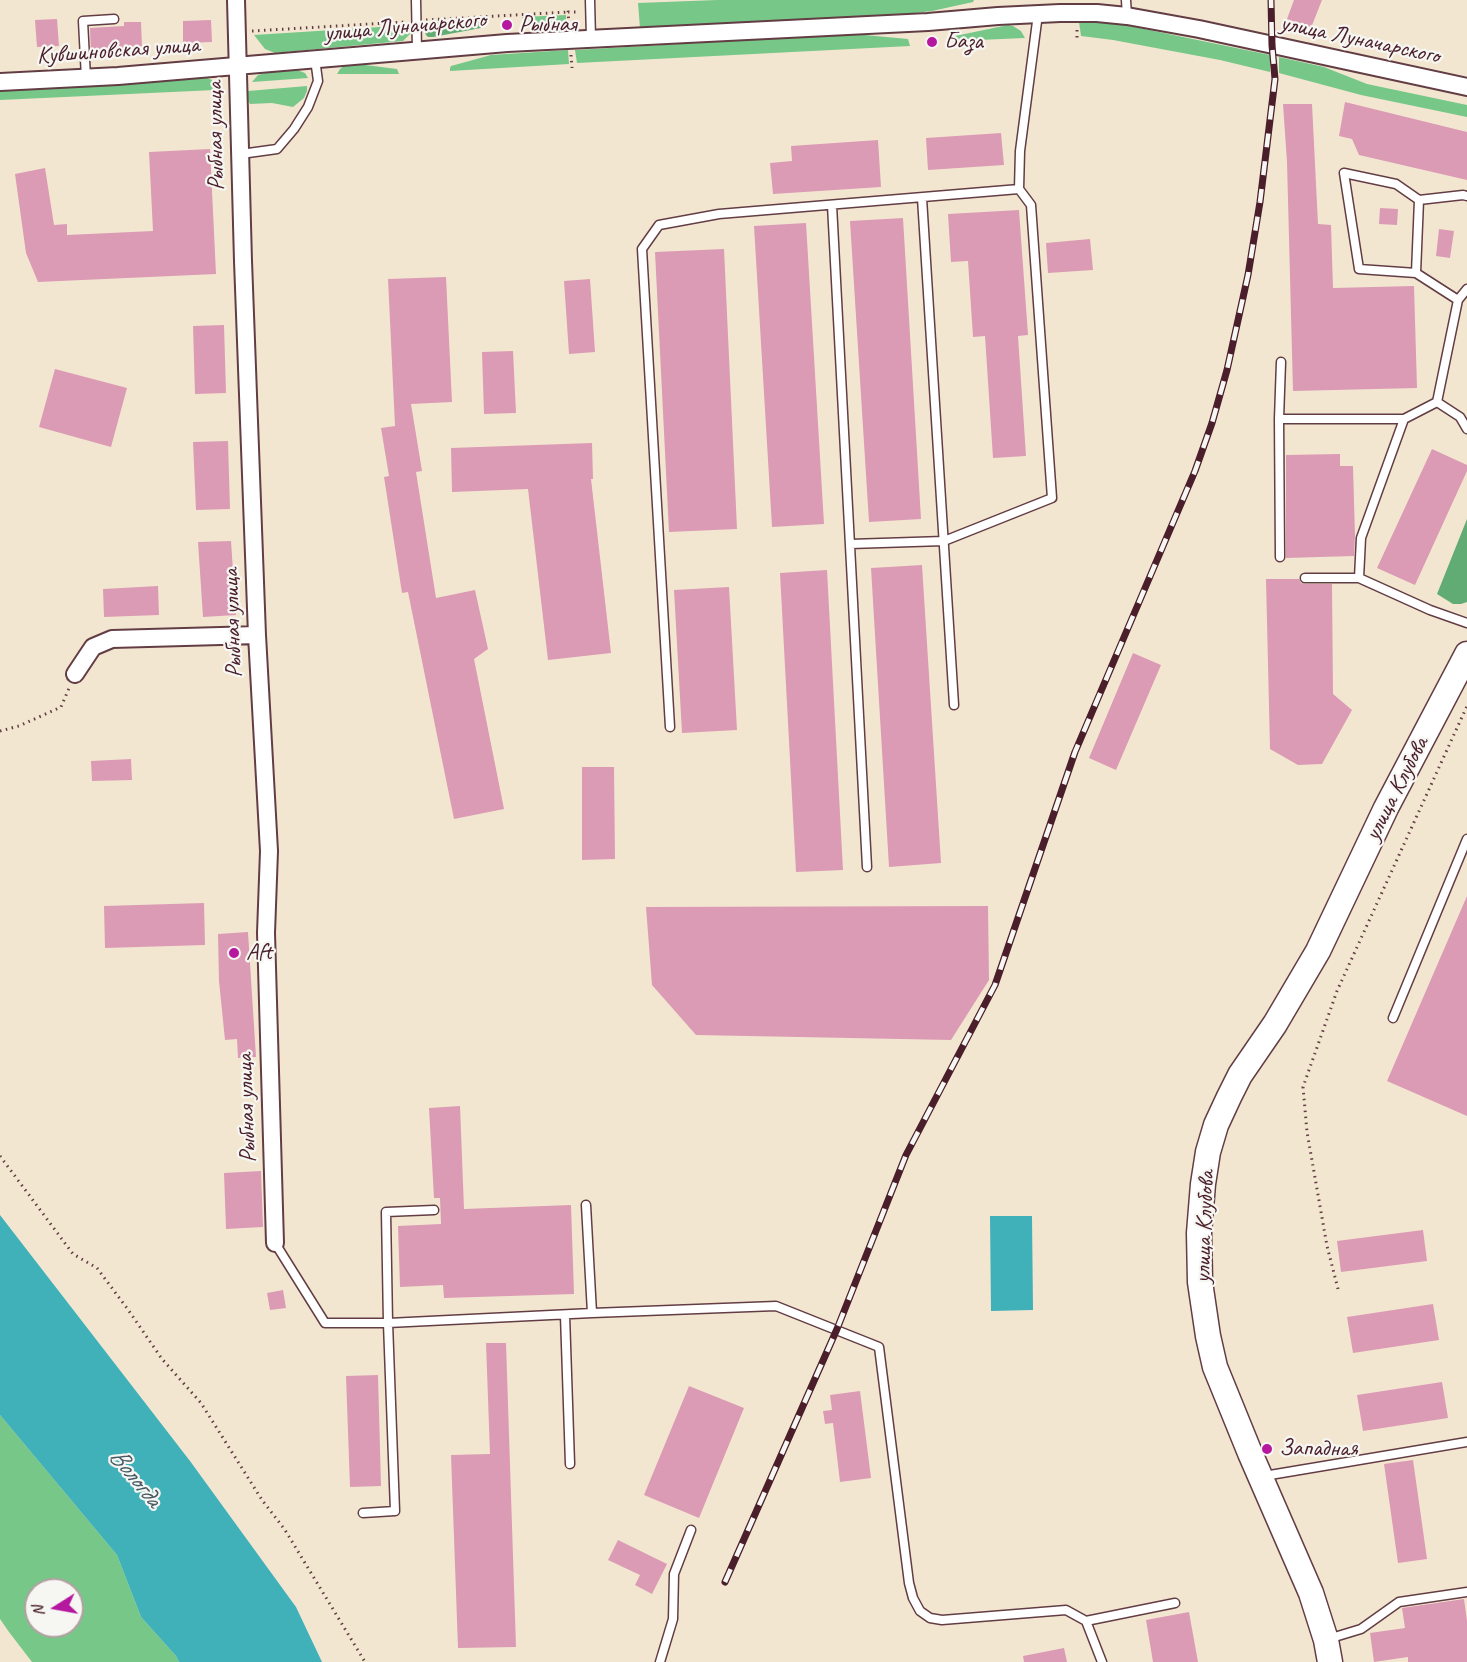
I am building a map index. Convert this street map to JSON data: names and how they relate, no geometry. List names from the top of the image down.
{
  "streets": {
    "main road": ["улица Клубова"],
    "street": ["улица Луначарского", "Кувшиновская улица", "Рыбная улица"]
  },
  "crossings": [
    ["улица Луначарского", "Кувшиновская улица"],
    ["улица Луначарского", "Рыбная улица"],
    ["Кувшиновская улица", "Рыбная улица"]
  ],
  "water": ["Вологда"],
  "places": [
    "Рыбная",
    "База",
    "Aft",
    "Западная"
  ],
  "north": "left"
}
